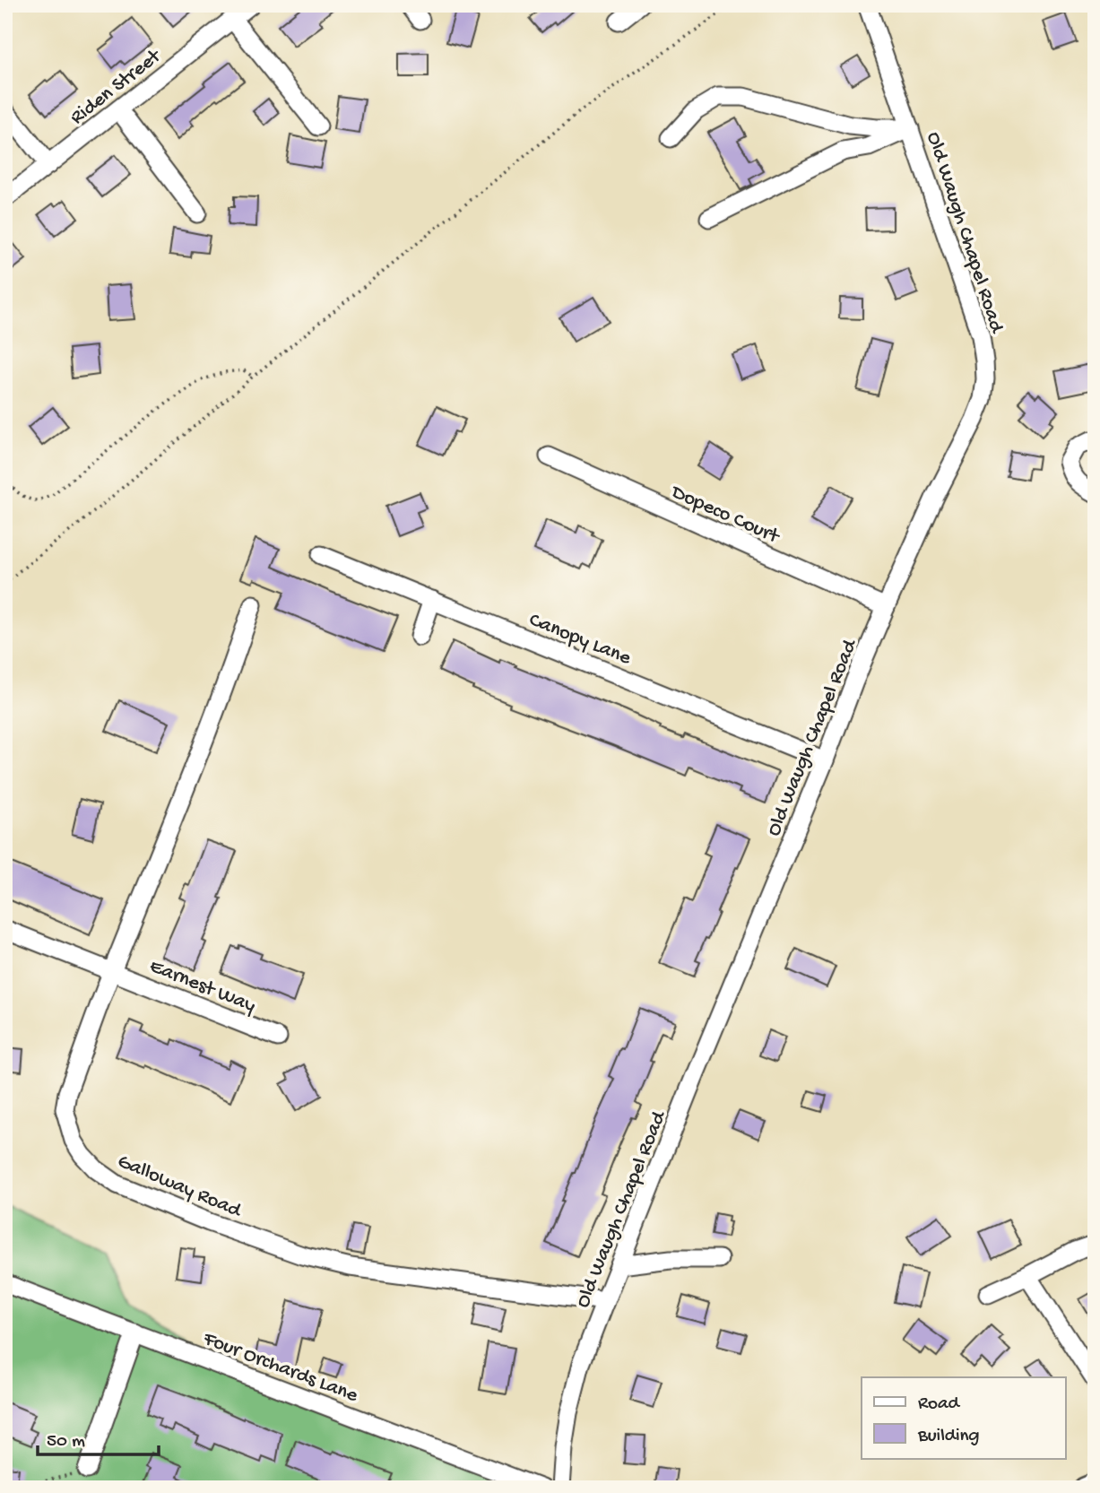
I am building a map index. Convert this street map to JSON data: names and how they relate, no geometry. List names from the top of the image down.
{
  "streets": {
    "street": [
      "Riden Street",
      "Old Waugh Chapel Road",
      "Dopeco Court",
      "Canopy Lane",
      "Earnest Way",
      "Galloway Road",
      "Four Orchards Lane"
    ]
  },
  "crossings": [
    ["Old Waugh Chapel Road", "Dopeco Court"],
    ["Old Waugh Chapel Road", "Canopy Lane"],
    ["Old Waugh Chapel Road", "Galloway Road"],
    ["Earnest Way", "Galloway Road"]
  ],
  "legend": ["Road", "Building"],
  "scale_bar": "50 m"
}
